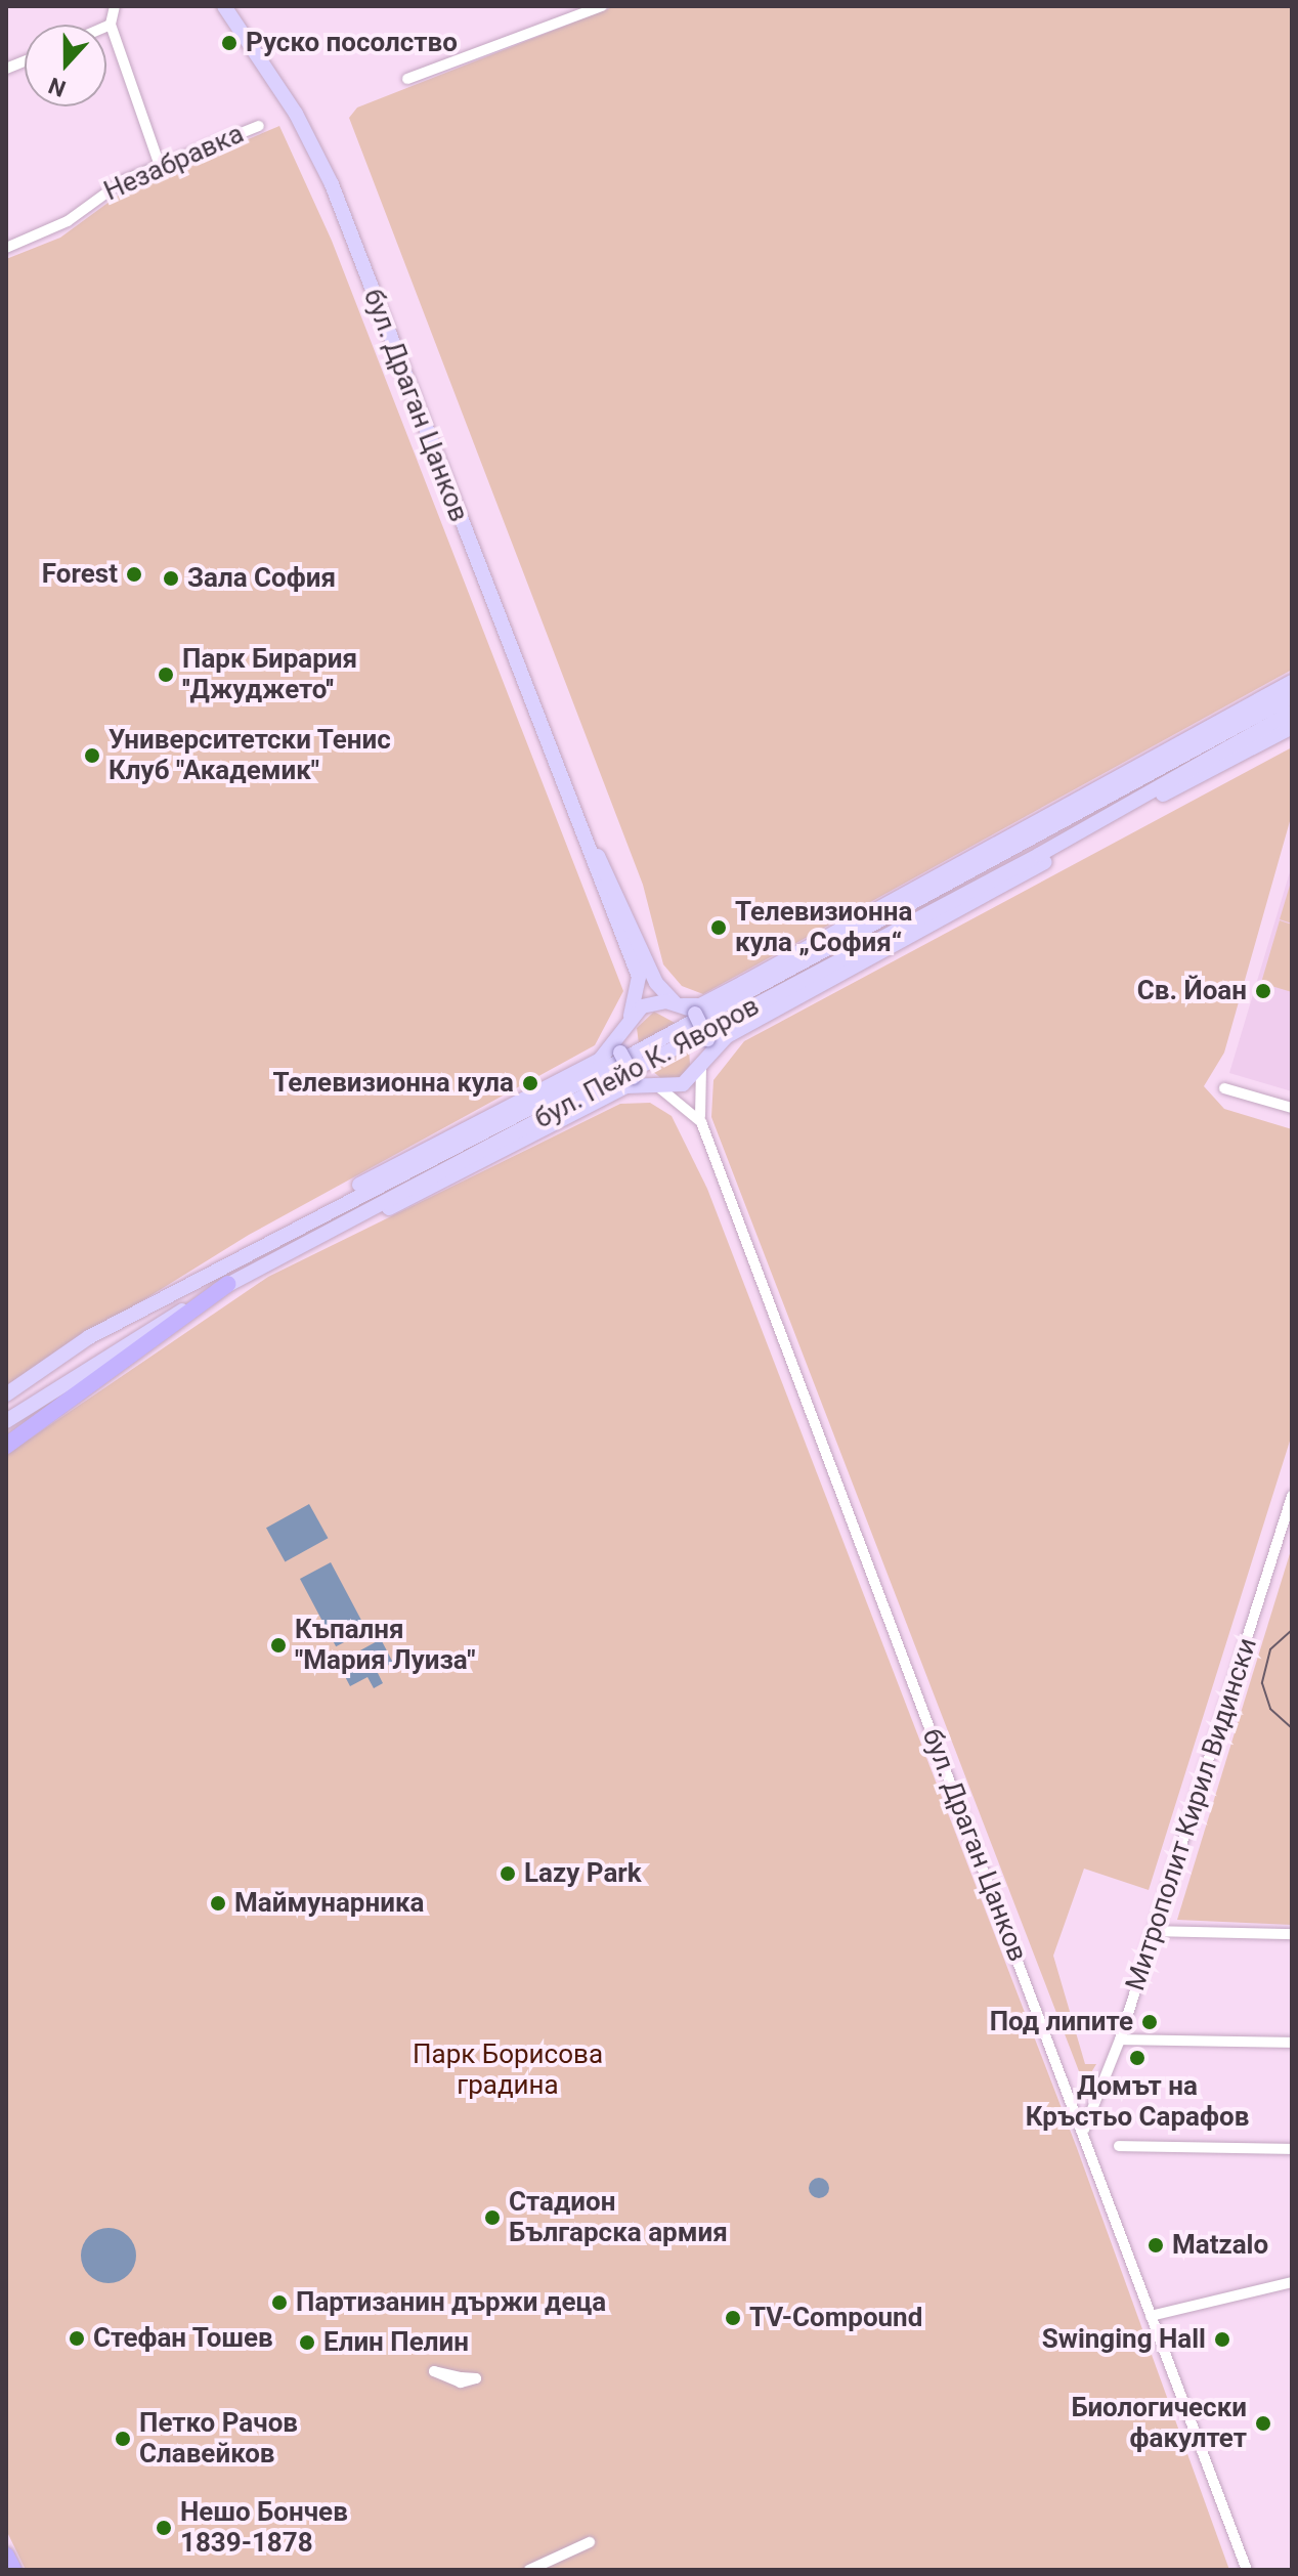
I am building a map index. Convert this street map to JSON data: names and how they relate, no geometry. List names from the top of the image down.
{
  "streets": {
    "main road": ["бул. Драган Цанков", "бул. Пейо К. Яворов"],
    "street": ["Незабравка", "Митрополит Кирил Видински"]
  },
  "crossings": [
    ["бул. Драган Цанков", "Митрополит Кирил Видински"]
  ],
  "parks": ["Парк Борисова градина"],
  "places": [
    "Руско посолство",
    "Forest",
    "Зала София",
    "Парк Бирария ''Джуджето''",
    "Университетски Тенис Клуб \"Академик\"",
    "Телевизионна кула „София“",
    "Св. Йоан",
    "Телевизионна кула",
    "Къпалня \"Мария Луиза\"",
    "Lazy Park",
    "Маймунарника",
    "Под липите",
    "Домът на Кръстьо Сарафов",
    "Стадион Българска армия",
    "Matzalo",
    "Партизанин държи деца",
    "TV-Compound",
    "Стефан Тошев",
    "Swinging Hall",
    "Елин Пелин",
    "Биологически факултет",
    "Петко Рачов Славейков",
    "Нешо Бончев 1839-1878"
  ],
  "north": "bottom"
}
